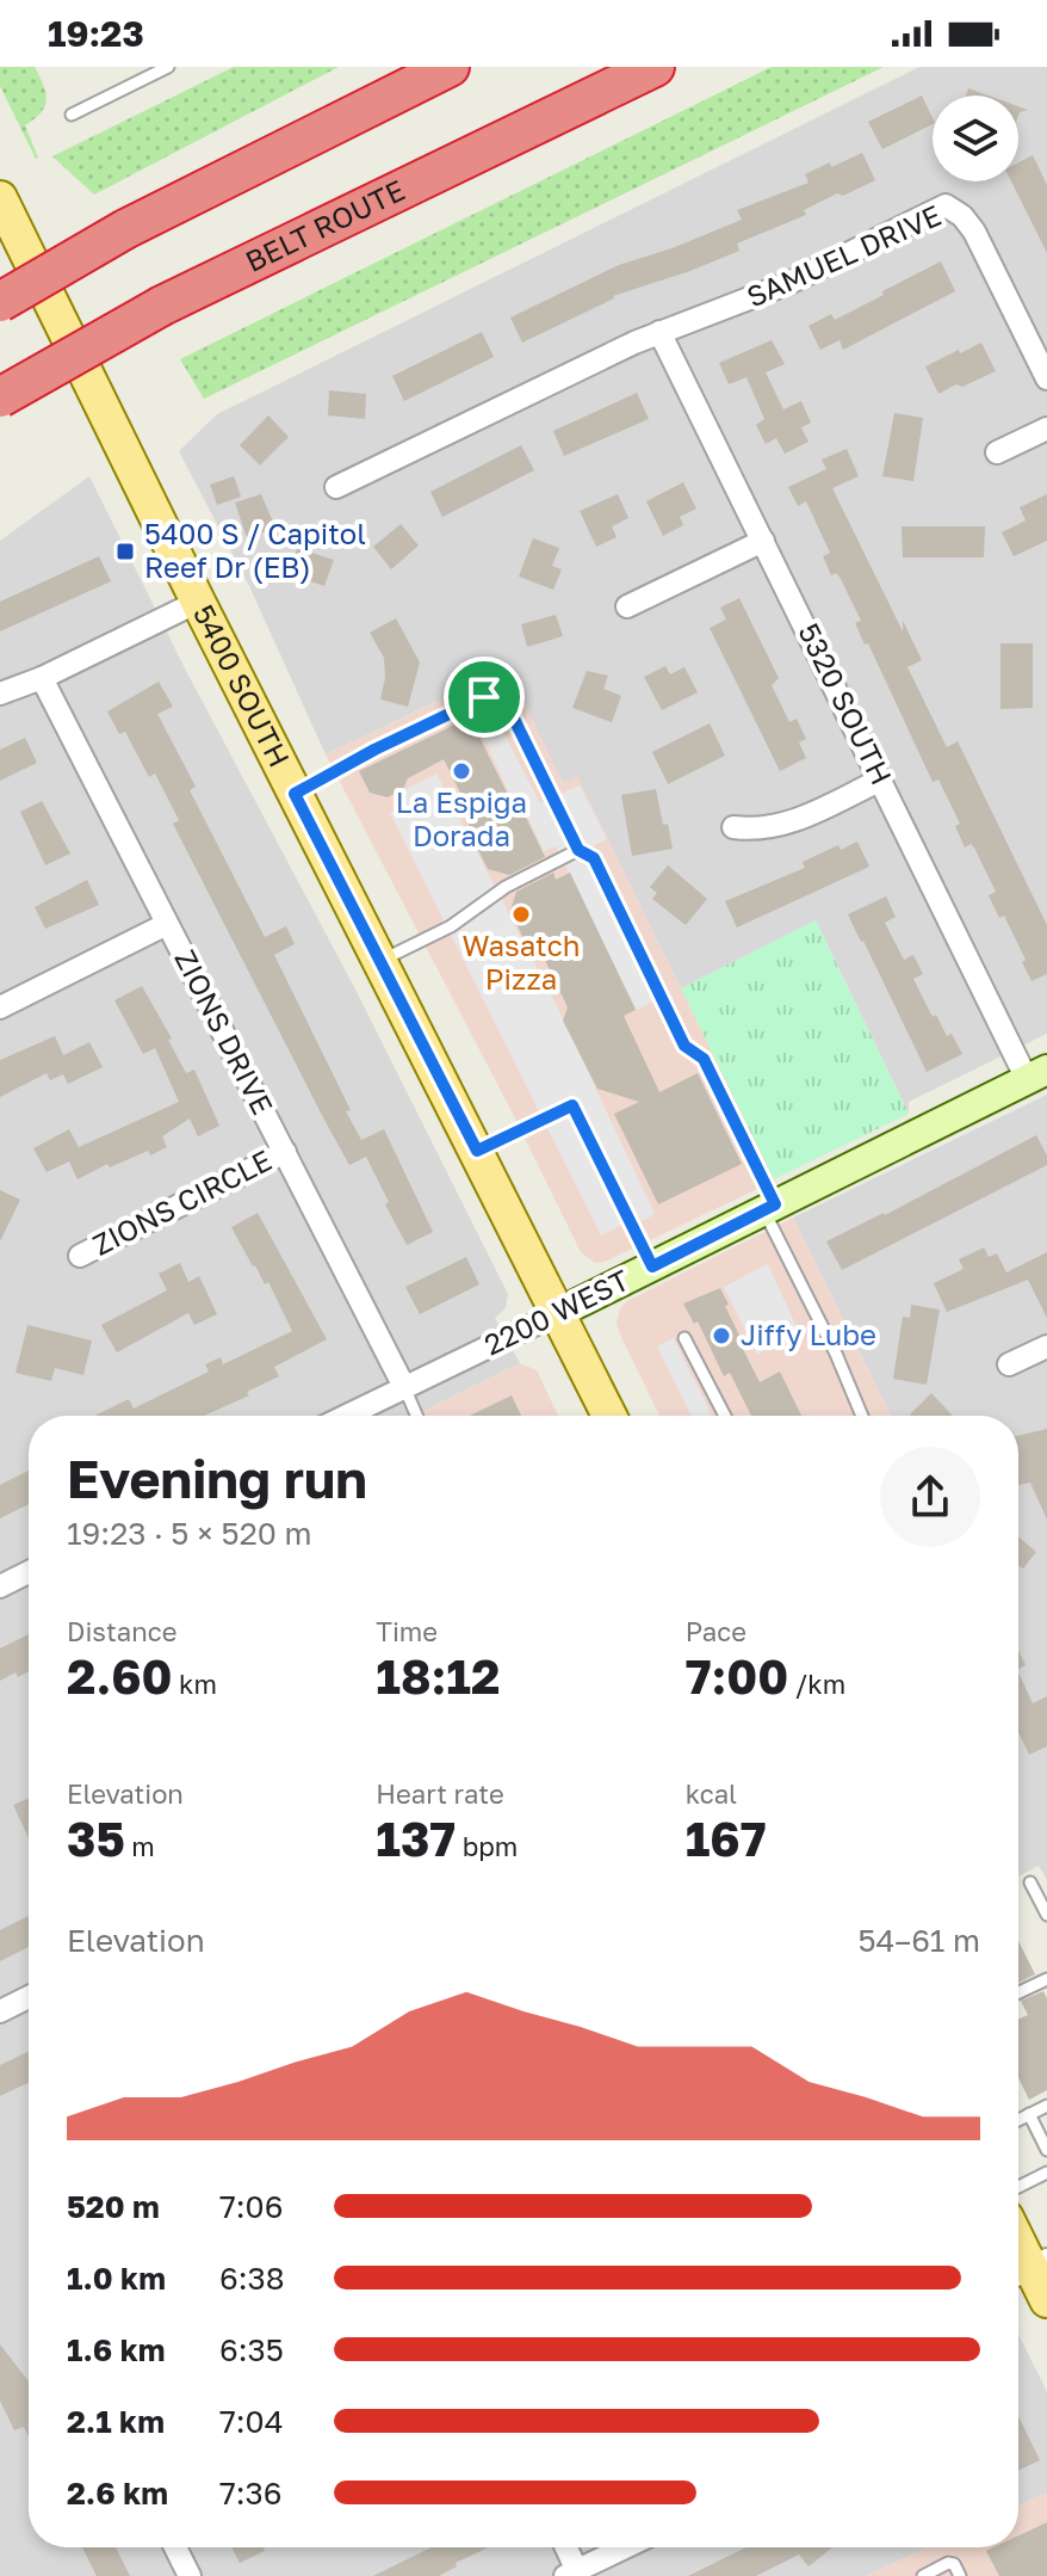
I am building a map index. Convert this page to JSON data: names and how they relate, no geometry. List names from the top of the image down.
{
  "streets": {
    "highway": ["BELT ROUTE"],
    "main road": ["5400 SOUTH"],
    "street": [
      "SAMUEL DRIVE",
      "5320 SOUTH",
      "ZIONS DRIVE",
      "ZIONS CIRCLE",
      "2200 WEST"
    ]
  },
  "crossings": [
    ["SAMUEL DRIVE", "5320 SOUTH"],
    ["5400 SOUTH", "2200 WEST"],
    ["5320 SOUTH", "2200 WEST"],
    ["ZIONS DRIVE", "ZIONS CIRCLE"],
    ["ZIONS DRIVE", "2200 WEST"]
  ],
  "places": {
    "transit": ["5400 S / Capitol Reef Dr (EB)"],
    "other": ["La Espiga Dorada", "Wasatch Pizza", "Jiffy Lube"]
  },
  "page": {
    "status": "19:23",
    "heading": ["Evening run", "19:23 · 5 × 520 m"],
    "stats": [
      ["Distance", "2.60 km"],
      ["Time", "18:12"],
      ["Pace", "7:00 /km"],
      ["Elevation", "35 m"],
      ["Heart rate", "137 bpm"],
      ["kcal", "167"]
    ],
    "chart": ["Elevation", "54–61 m"],
    "list": [
      {
        "name": "520 m",
        "note": "7:06"
      },
      {
        "name": "1.0 km",
        "note": "6:38"
      },
      {
        "name": "1.6 km",
        "note": "6:35"
      },
      {
        "name": "2.1 km",
        "note": "7:04"
      },
      {
        "name": "2.6 km",
        "note": "7:36"
      }
    ]
  }
}
